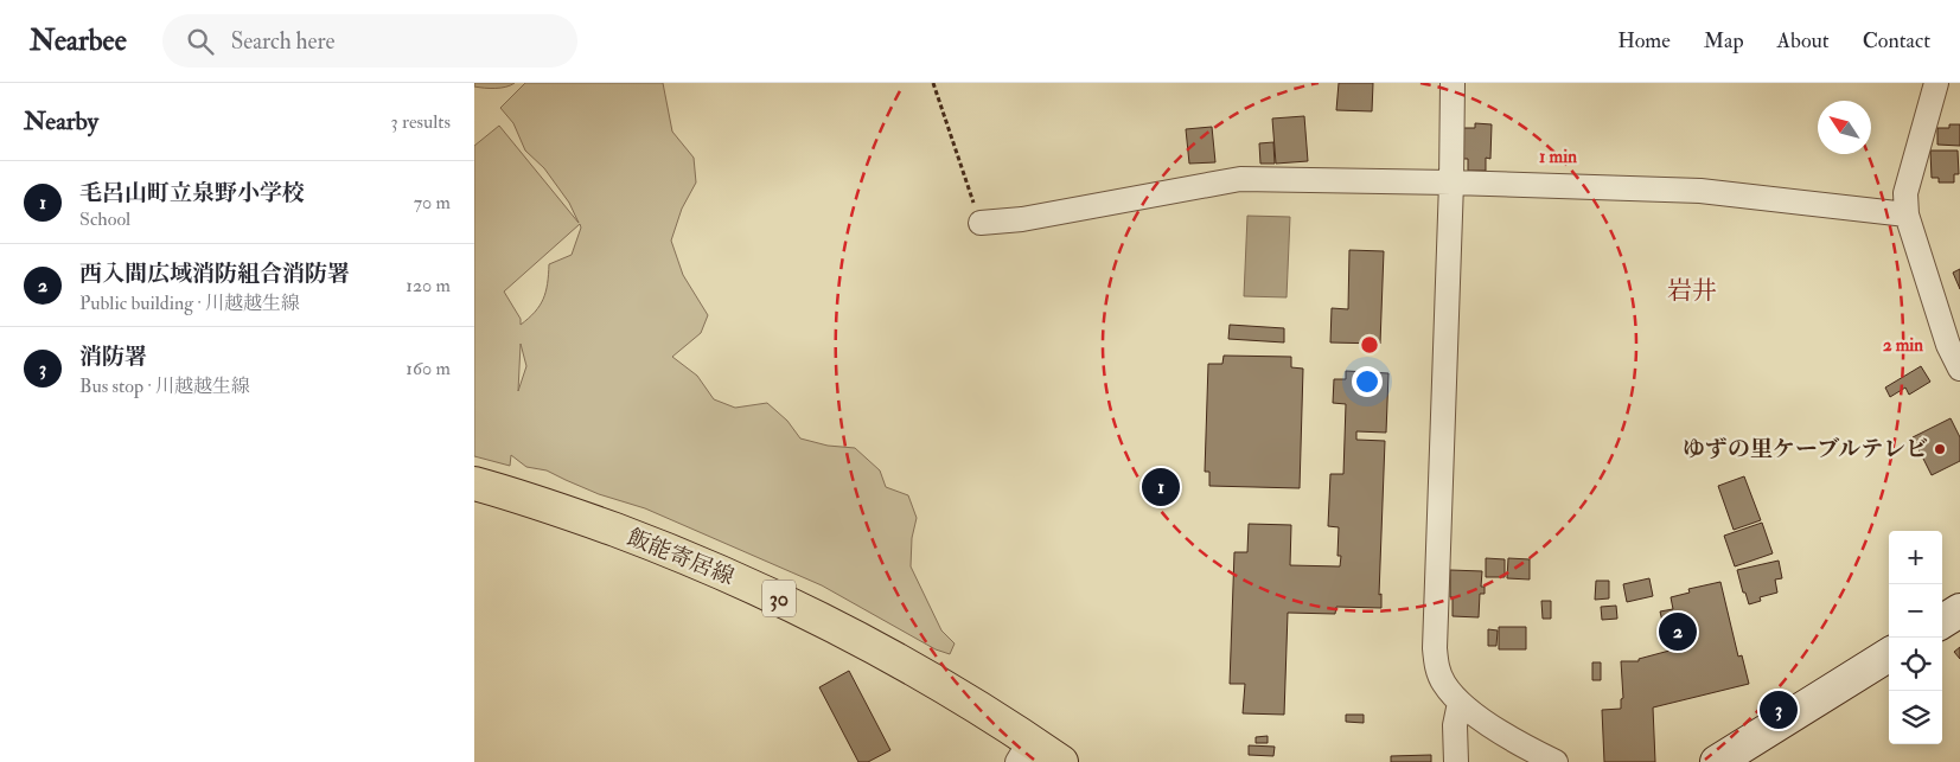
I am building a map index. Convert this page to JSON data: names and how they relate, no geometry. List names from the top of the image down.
{
  "streets": {
    "main road": ["飯能寄居線", "30"]
  },
  "districts": ["岩井"],
  "places": ["ゆずの里ケーブルテレビ"],
  "north": "top left",
  "page": {
    "header": "Nearbee",
    "search": "Search here",
    "nav": [
      "Home",
      "Map",
      "About",
      "Contact"
    ],
    "heading": ["Nearby", "3 results"],
    "list": [
      {
        "mark": "1",
        "name": "毛呂山町立泉野小学校",
        "note": "School",
        "value": "70 m"
      },
      {
        "mark": "2",
        "name": "西入間広域消防組合消防署",
        "note": "Public building · 川越越生線",
        "value": "120 m"
      },
      {
        "mark": "3",
        "name": "消防署",
        "note": "Bus stop · 川越越生線",
        "value": "160 m"
      }
    ],
    "pins": ["1", "2", "3"],
    "map_buttons": ["+", "−"]
  },
  "rings": ["1 min", "2 min"]
}
